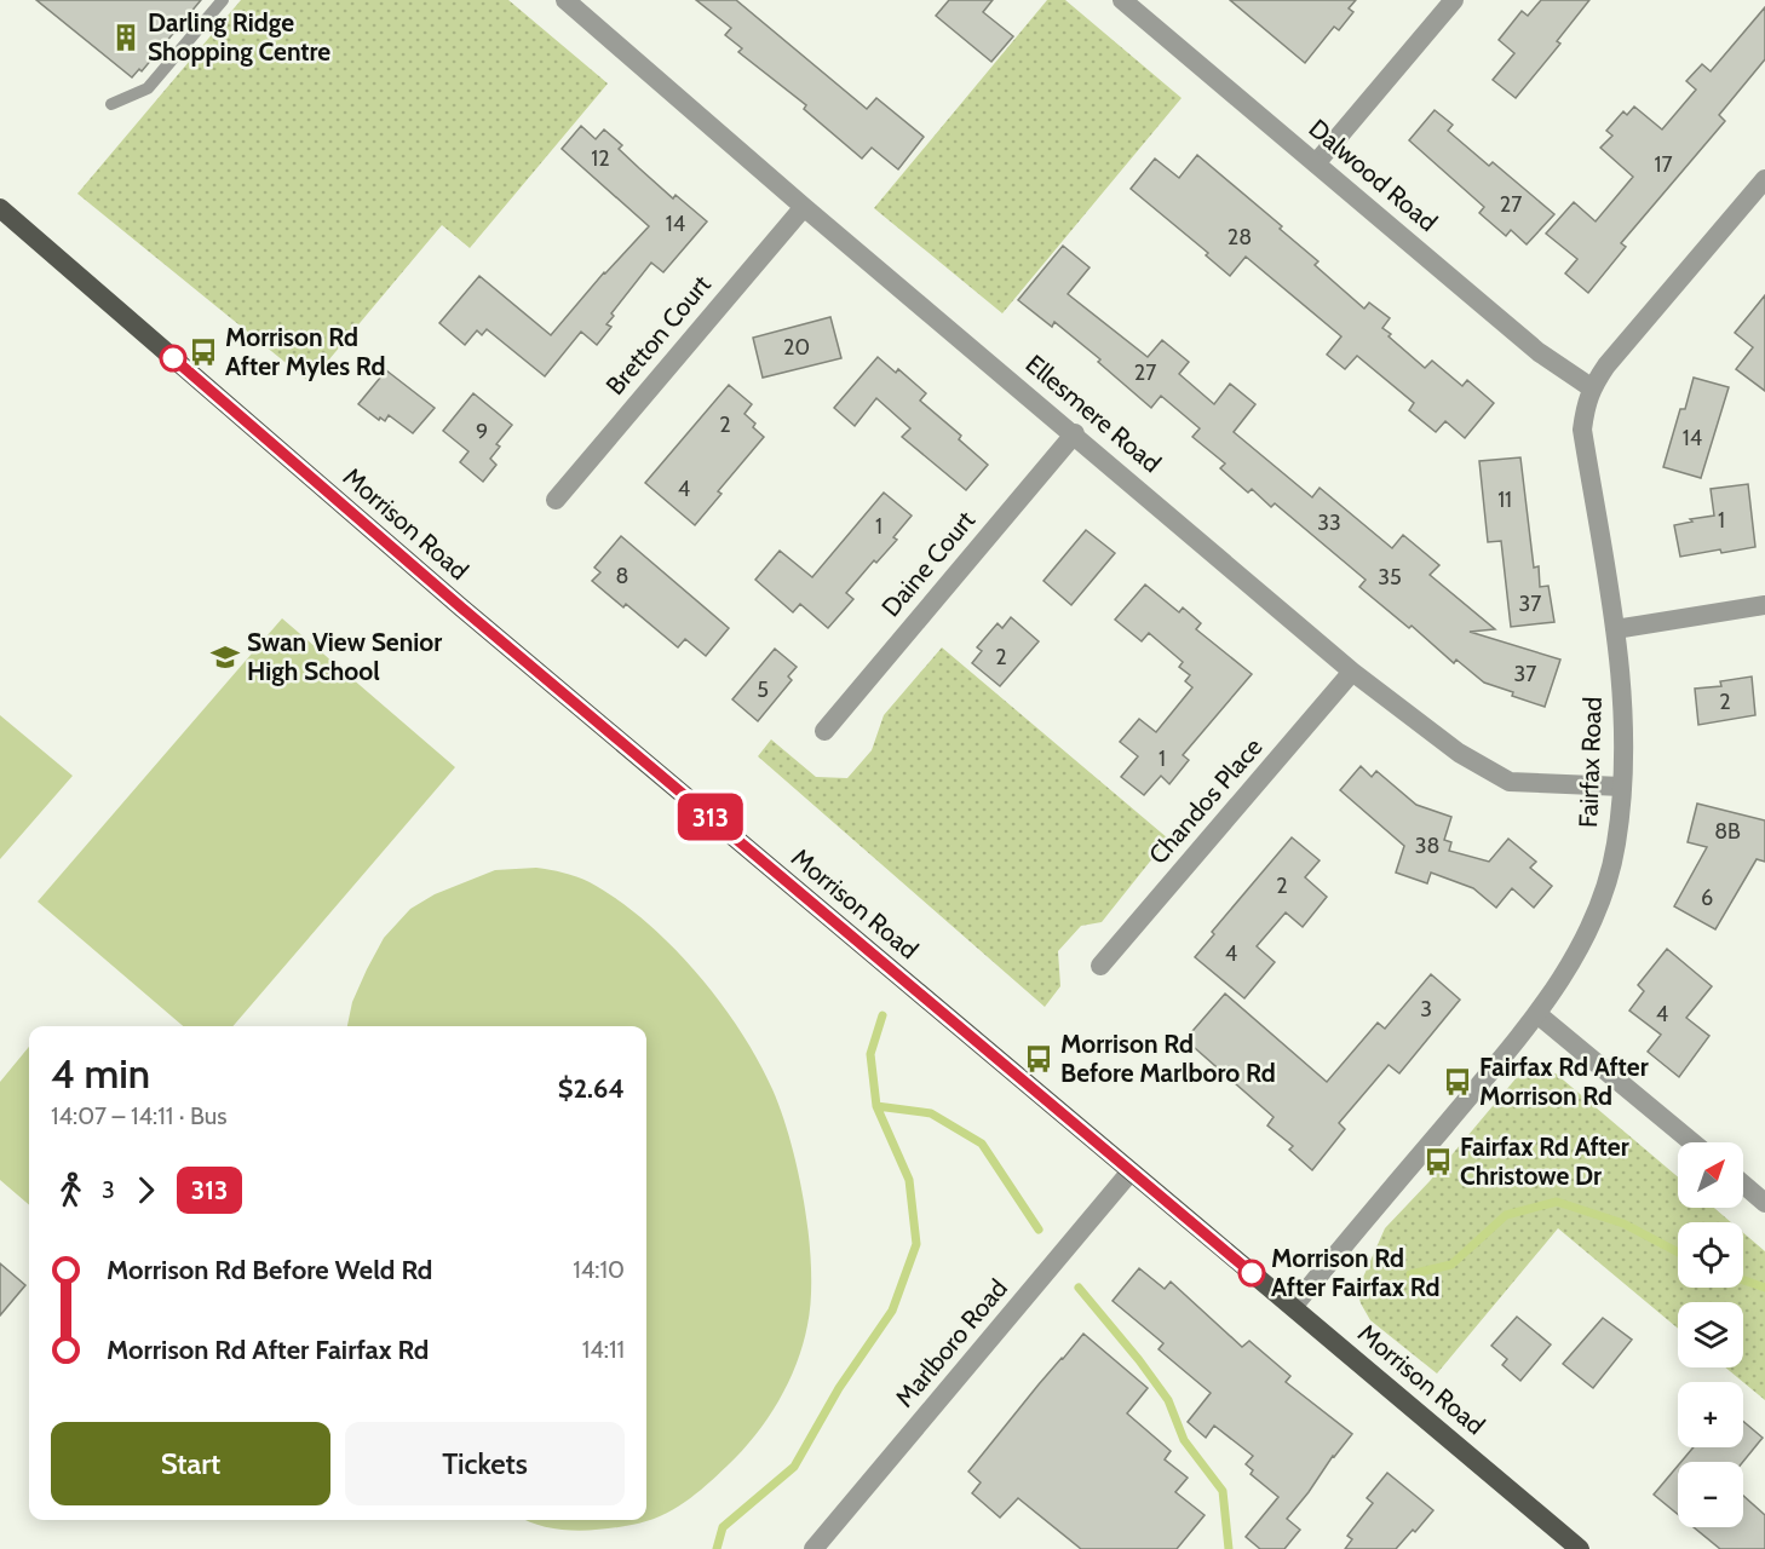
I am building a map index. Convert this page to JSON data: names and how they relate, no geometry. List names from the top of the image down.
{
  "streets": {
    "main road": ["Morrison Road"],
    "street": [
      "Dalwood Road",
      "Bretton Court",
      "Ellesmere Road",
      "Daine Court",
      "Fairfax Road",
      "Chandos Place",
      "Marlboro Road"
    ]
  },
  "crossings": [
    ["Dalwood Road", "Fairfax Road"],
    ["Bretton Court", "Ellesmere Road"],
    ["Ellesmere Road", "Daine Court"],
    ["Ellesmere Road", "Fairfax Road"],
    ["Ellesmere Road", "Chandos Place"],
    ["Morrison Road", "Fairfax Road"],
    ["Morrison Road", "Marlboro Road"]
  ],
  "places": {
    "building": ["Darling Ridge Shopping Centre"],
    "bus stop": [
      "Morrison Rd After Myles Rd",
      "Morrison Rd Before Marlboro Rd",
      "Fairfax Rd After Morrison Rd",
      "Fairfax Rd After Christowe Dr"
    ],
    "school or university": ["Swan View Senior High School"],
    "other": ["Morrison Rd After Fairfax Rd"]
  },
  "lines": ["bus line 313"],
  "house_numbers": [
    "12",
    "17",
    "27",
    "14",
    "28",
    "20",
    "27",
    "2",
    "9",
    "14",
    "4",
    "11",
    "1",
    "33",
    "1",
    "8",
    "35",
    "37",
    "2",
    "37",
    "5",
    "2",
    "1",
    "8B",
    "38",
    "2",
    "6",
    "4",
    "3",
    "4"
  ],
  "north": "top right",
  "page": {
    "on_map": "313",
    "heading": ["4 min", "14:07 – 14:11 · Bus", "$2.64"],
    "map_buttons": ["+", "−"],
    "legs": ["3", "313"],
    "list": [
      {
        "name": "Morrison Rd Before Weld Rd",
        "value": "14:10"
      },
      {
        "name": "Morrison Rd After Fairfax Rd",
        "value": "14:11"
      }
    ],
    "buttons": ["Start", "Tickets"]
  }
}
